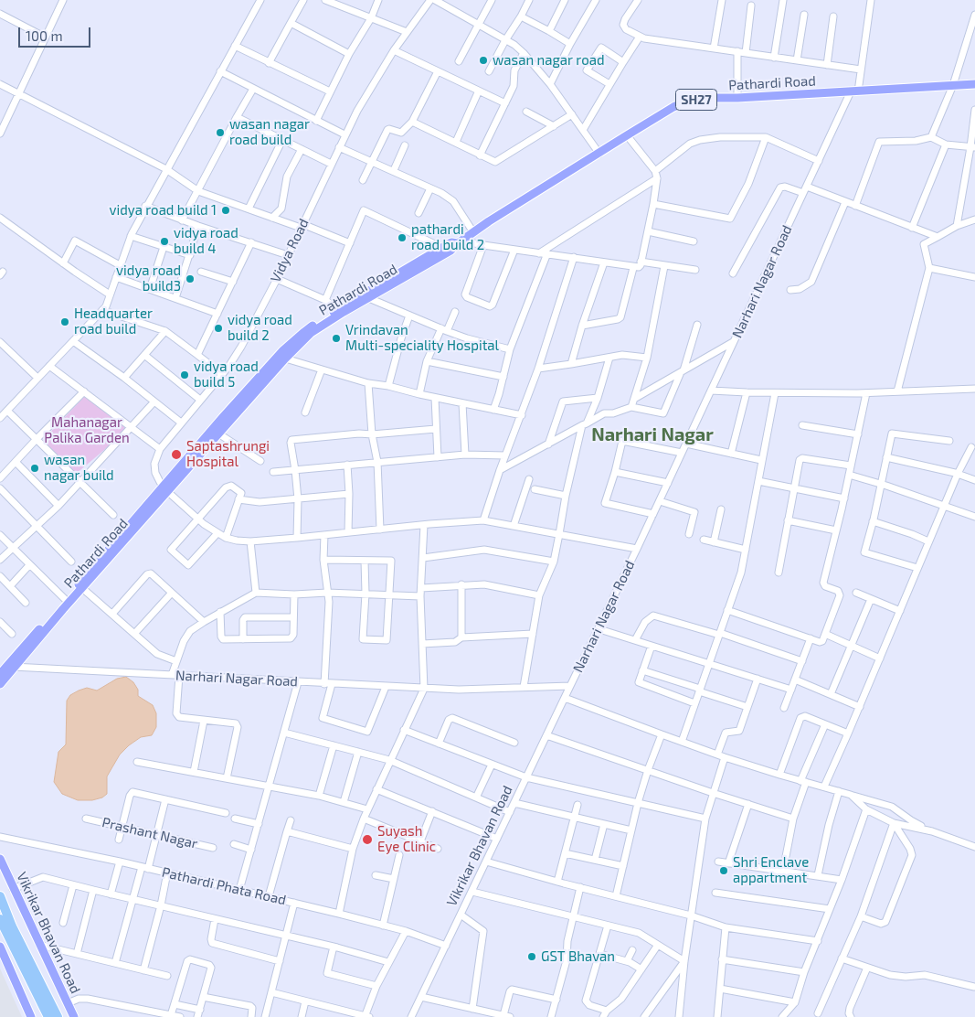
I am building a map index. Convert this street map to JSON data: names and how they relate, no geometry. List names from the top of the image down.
{
  "streets": {
    "main road": ["Pathardi Road", "SH27", "Vikrikar Bhavan Road"],
    "street": [
      "Vidya Road",
      "Narhari Nagar Road",
      "Prashant Nagar",
      "Pathardi Phata Road"
    ]
  },
  "crossings": [
    ["Pathardi Road", "Vidya Road"],
    ["Pathardi Road", "Narhari Nagar Road"],
    ["Narhari Nagar Road", "Vikrikar Bhavan Road"],
    ["Vikrikar Bhavan Road", "Pathardi Phata Road"]
  ],
  "districts": ["Narhari Nagar"],
  "parks": ["Mahanagar Palika Garden"],
  "places": [
    "wasan nagar road",
    "wasan nagar road build",
    "vidya road build 1",
    "pathardi road build 2",
    "vidya road build 4",
    "vidya road build3",
    "Headquarter road build",
    "vidya road build 2",
    "Vrindavan Multi-speciality Hospital",
    "vidya road build 5",
    "Saptashrungi Hospital",
    "wasan nagar build",
    "Suyash Eye Clinic",
    "Shri Enclave appartment",
    "GST Bhavan"
  ],
  "scale_bar": "100 m"
}
